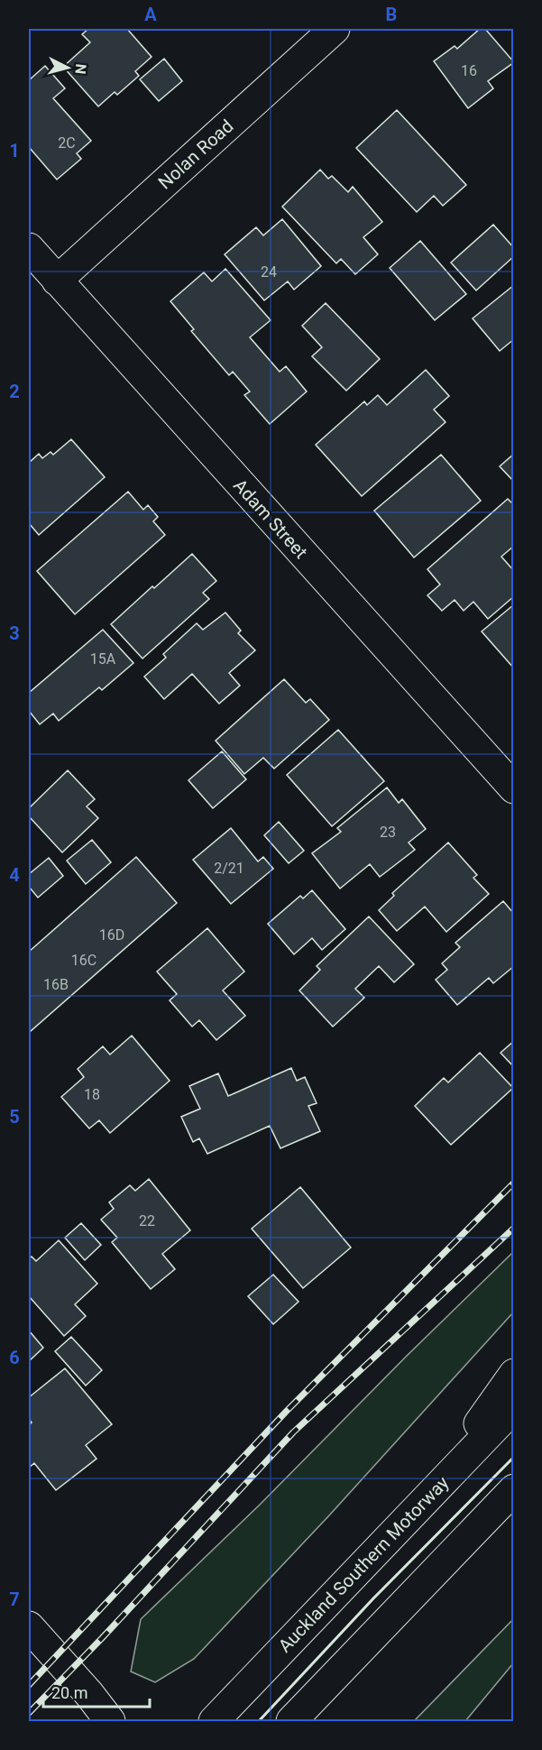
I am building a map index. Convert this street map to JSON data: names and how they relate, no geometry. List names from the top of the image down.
{
  "streets": {
    "main road": ["Nolan Road", "Adam Street", "Auckland Southern Motorway"]
  },
  "crossings": [
    ["Nolan Road", "Adam Street"]
  ],
  "house_numbers": [
    "16",
    "2C",
    "24",
    "15A",
    "23",
    "2/21",
    "16D",
    "16C",
    "16B",
    "18",
    "22"
  ],
  "scale_bar": "20 m",
  "north": "right",
  "grid": {
    "columns": ["A", "B"],
    "rows": [
      "1",
      "2",
      "3",
      "4",
      "5",
      "6",
      "7"
    ]
  }
}
